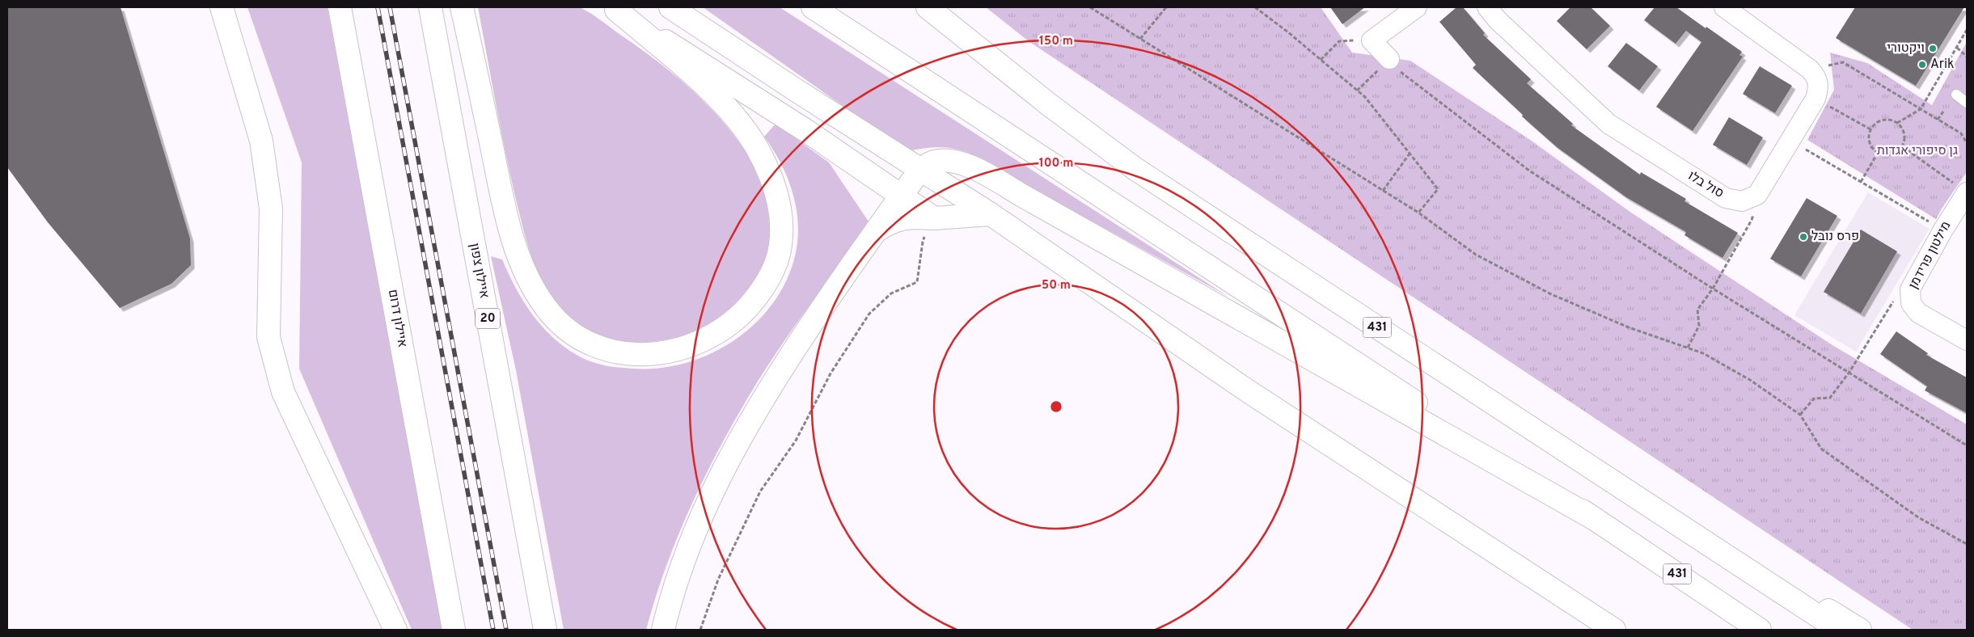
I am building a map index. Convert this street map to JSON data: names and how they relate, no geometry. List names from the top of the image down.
{
  "streets": {
    "main road": [
      "איילון צפון",
      "איילון דרום",
      "20",
      "431"
    ],
    "street": ["סול בלו", "מילטון פרידמן"]
  },
  "parks": ["גן סיפורי אגדות"],
  "places": ["ויקטורי", "Arik", "פרס נובל"],
  "rings": ["150 m", "100 m", "50 m"]
}
